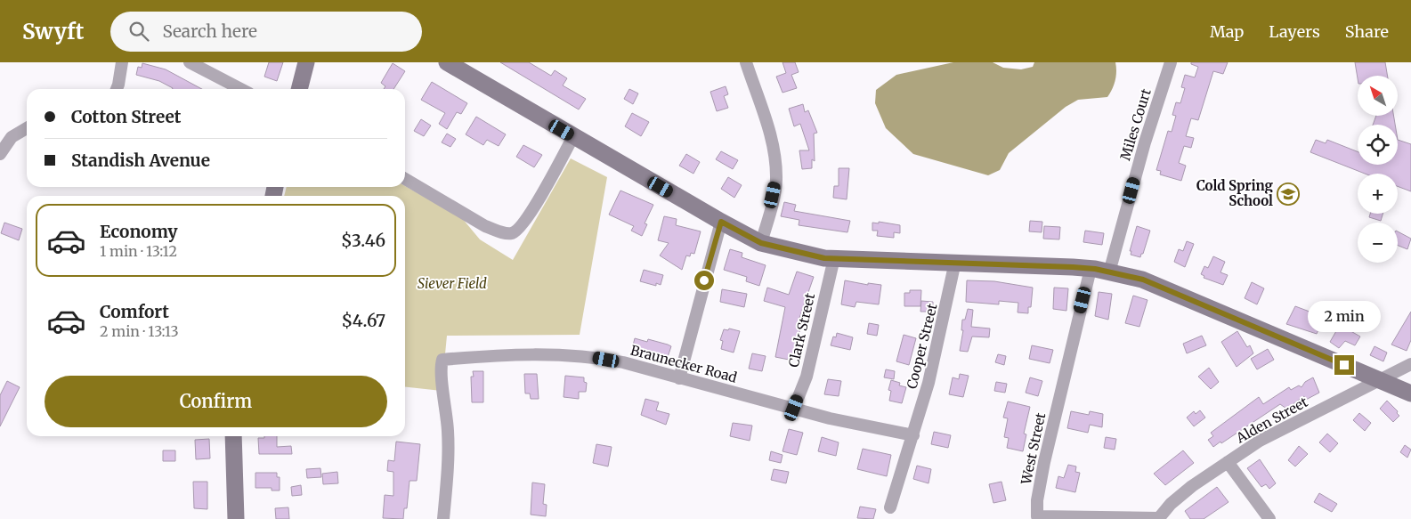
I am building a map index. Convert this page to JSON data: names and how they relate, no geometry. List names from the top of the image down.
{
  "streets": {
    "street": [
      "Miles Court",
      "Clark Street",
      "Cooper Street",
      "Braunecker Road",
      "Alden Street",
      "West Street"
    ]
  },
  "crossings": [
    ["Clark Street", "Braunecker Road"],
    ["Cooper Street", "Braunecker Road"],
    ["Alden Street", "West Street"]
  ],
  "parks": ["Siever Field"],
  "places": {
    "school or university": ["Cold Spring School"]
  },
  "north": "top left",
  "page": {
    "header": "Swyft",
    "search": "Search here",
    "nav": ["Map", "Layers", "Share"],
    "map_buttons": ["+", "−"],
    "banner": ["Cotton Street", "Standish Avenue"],
    "list": [
      {
        "name": "Economy",
        "note": "1 min · 13:12",
        "value": "$3.46"
      },
      {
        "name": "Comfort",
        "note": "2 min · 13:13",
        "value": "$4.67"
      }
    ],
    "bubble": "2 min",
    "buttons": "Confirm"
  }
}
